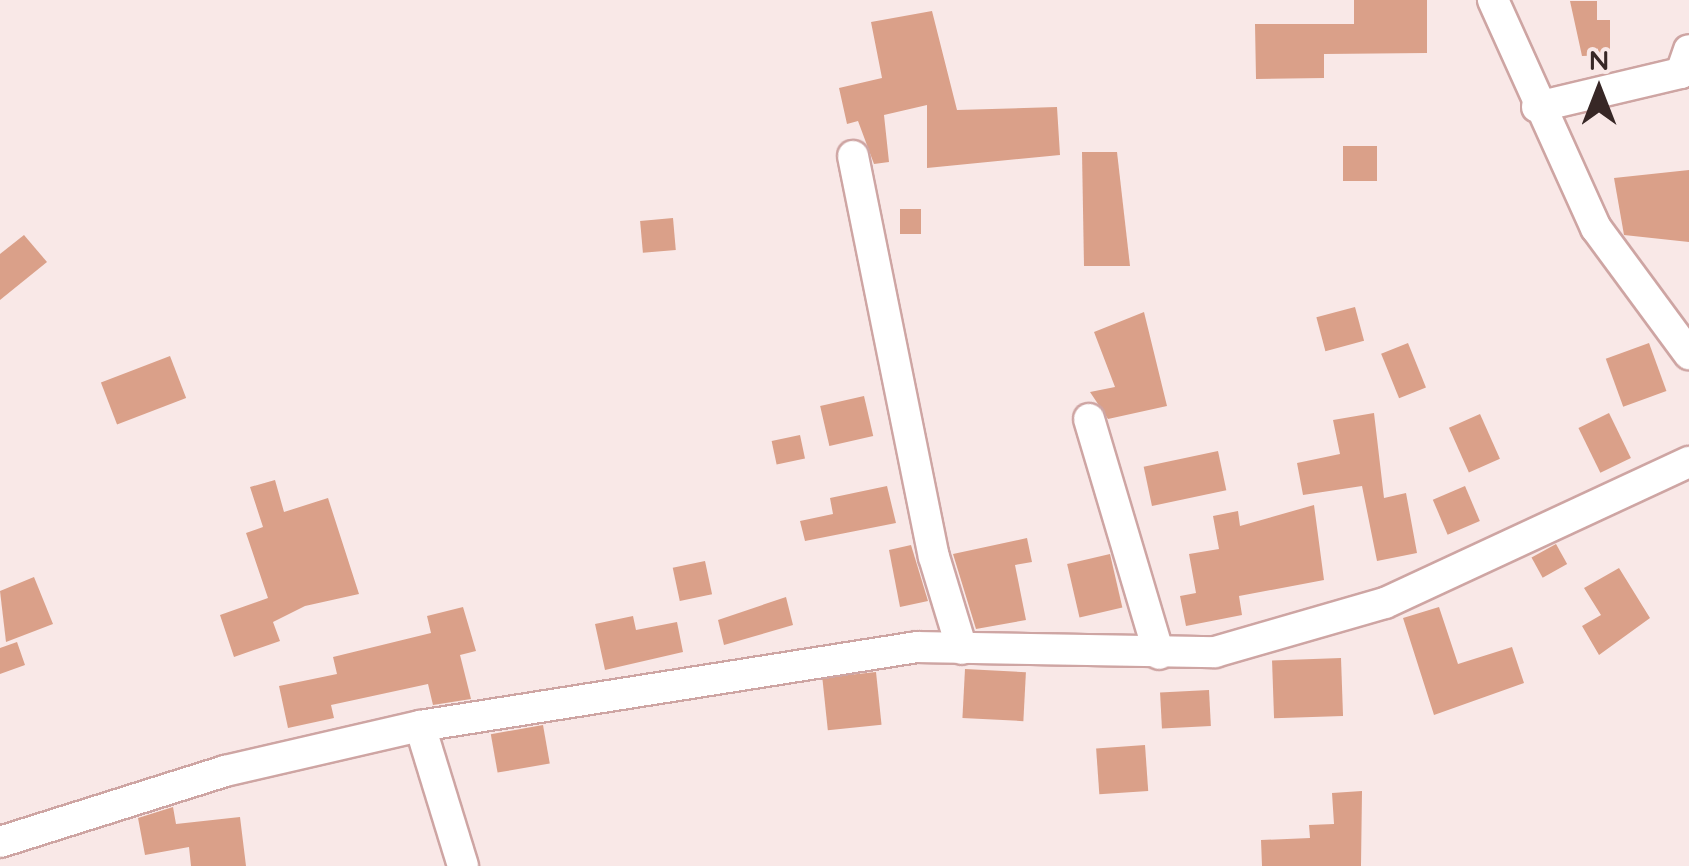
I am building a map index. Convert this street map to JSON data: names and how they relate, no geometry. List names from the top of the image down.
{
  "north": "top"
}
